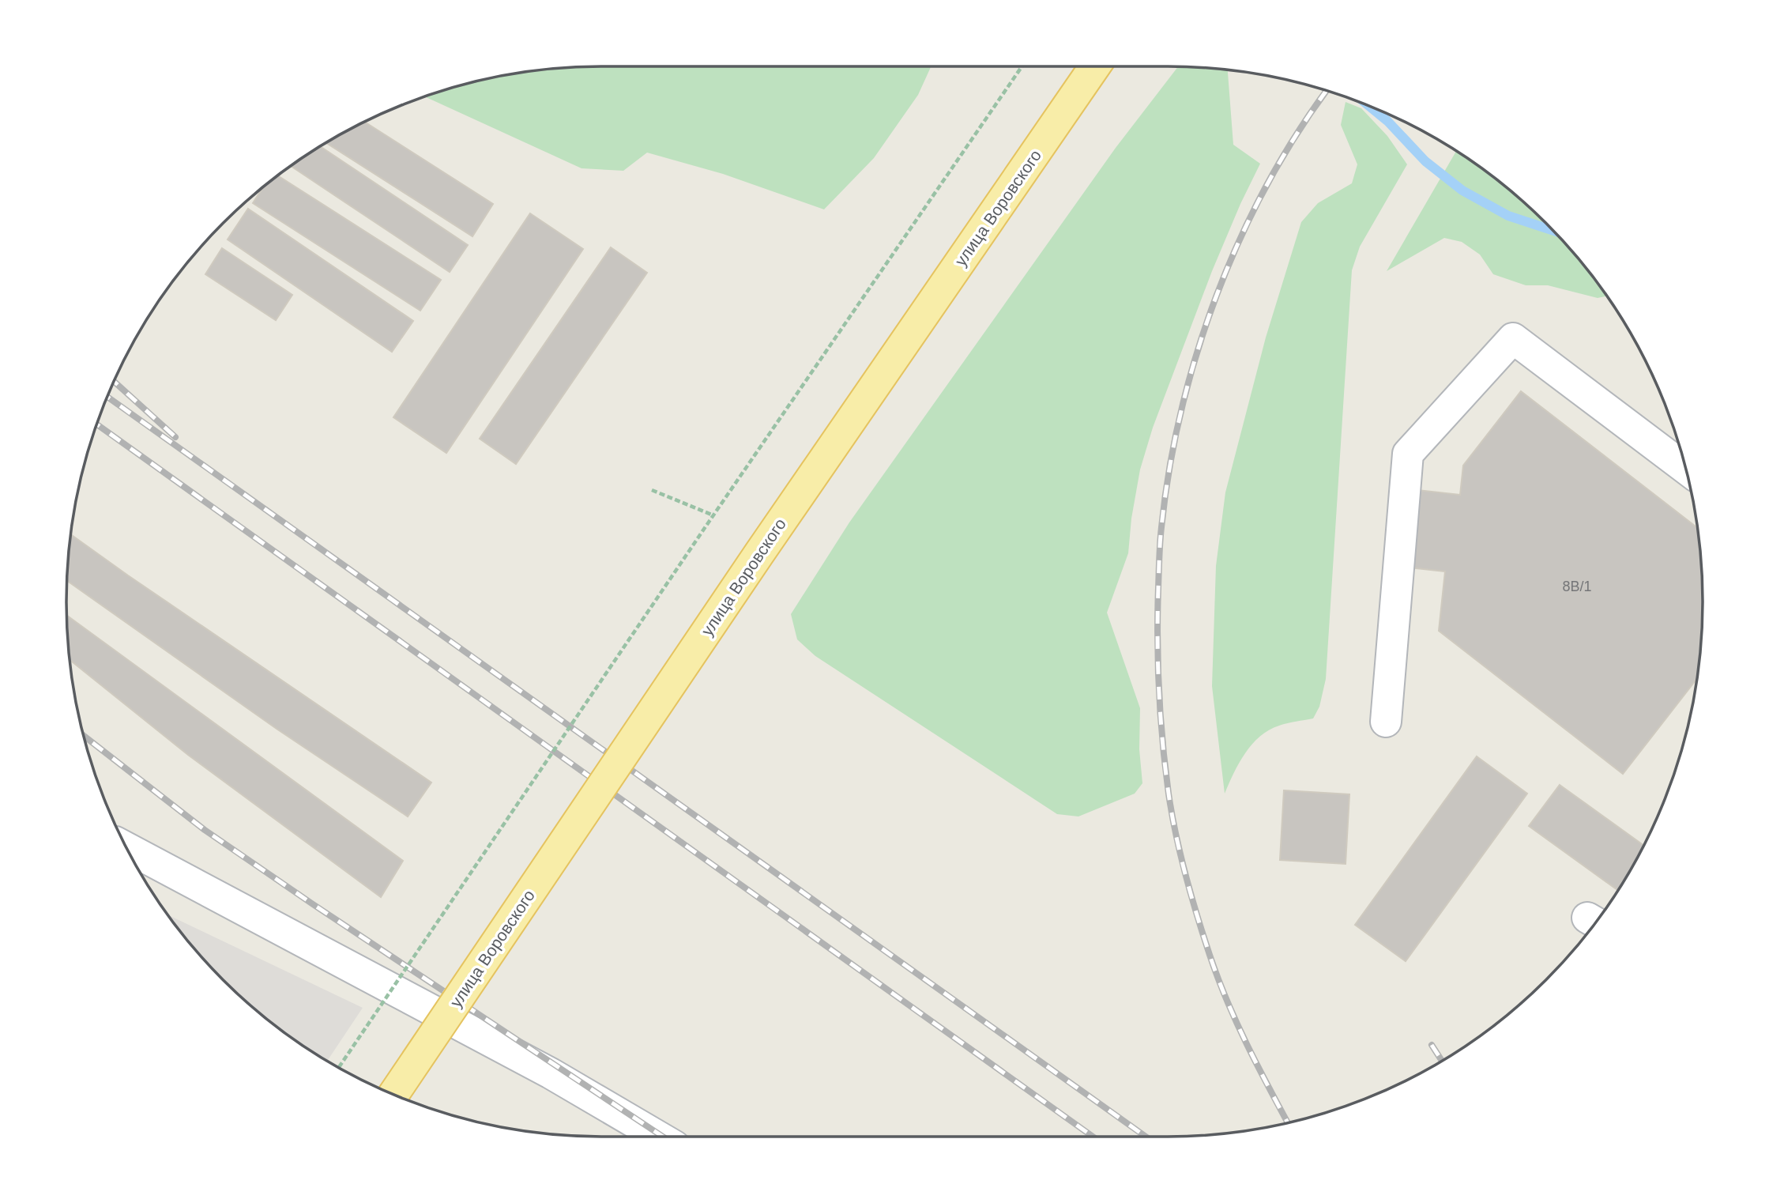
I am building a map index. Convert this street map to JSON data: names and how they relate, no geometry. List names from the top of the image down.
{
  "streets": {
    "main road": ["улица Воровского"]
  },
  "house_numbers": ["8В/1"]
}
